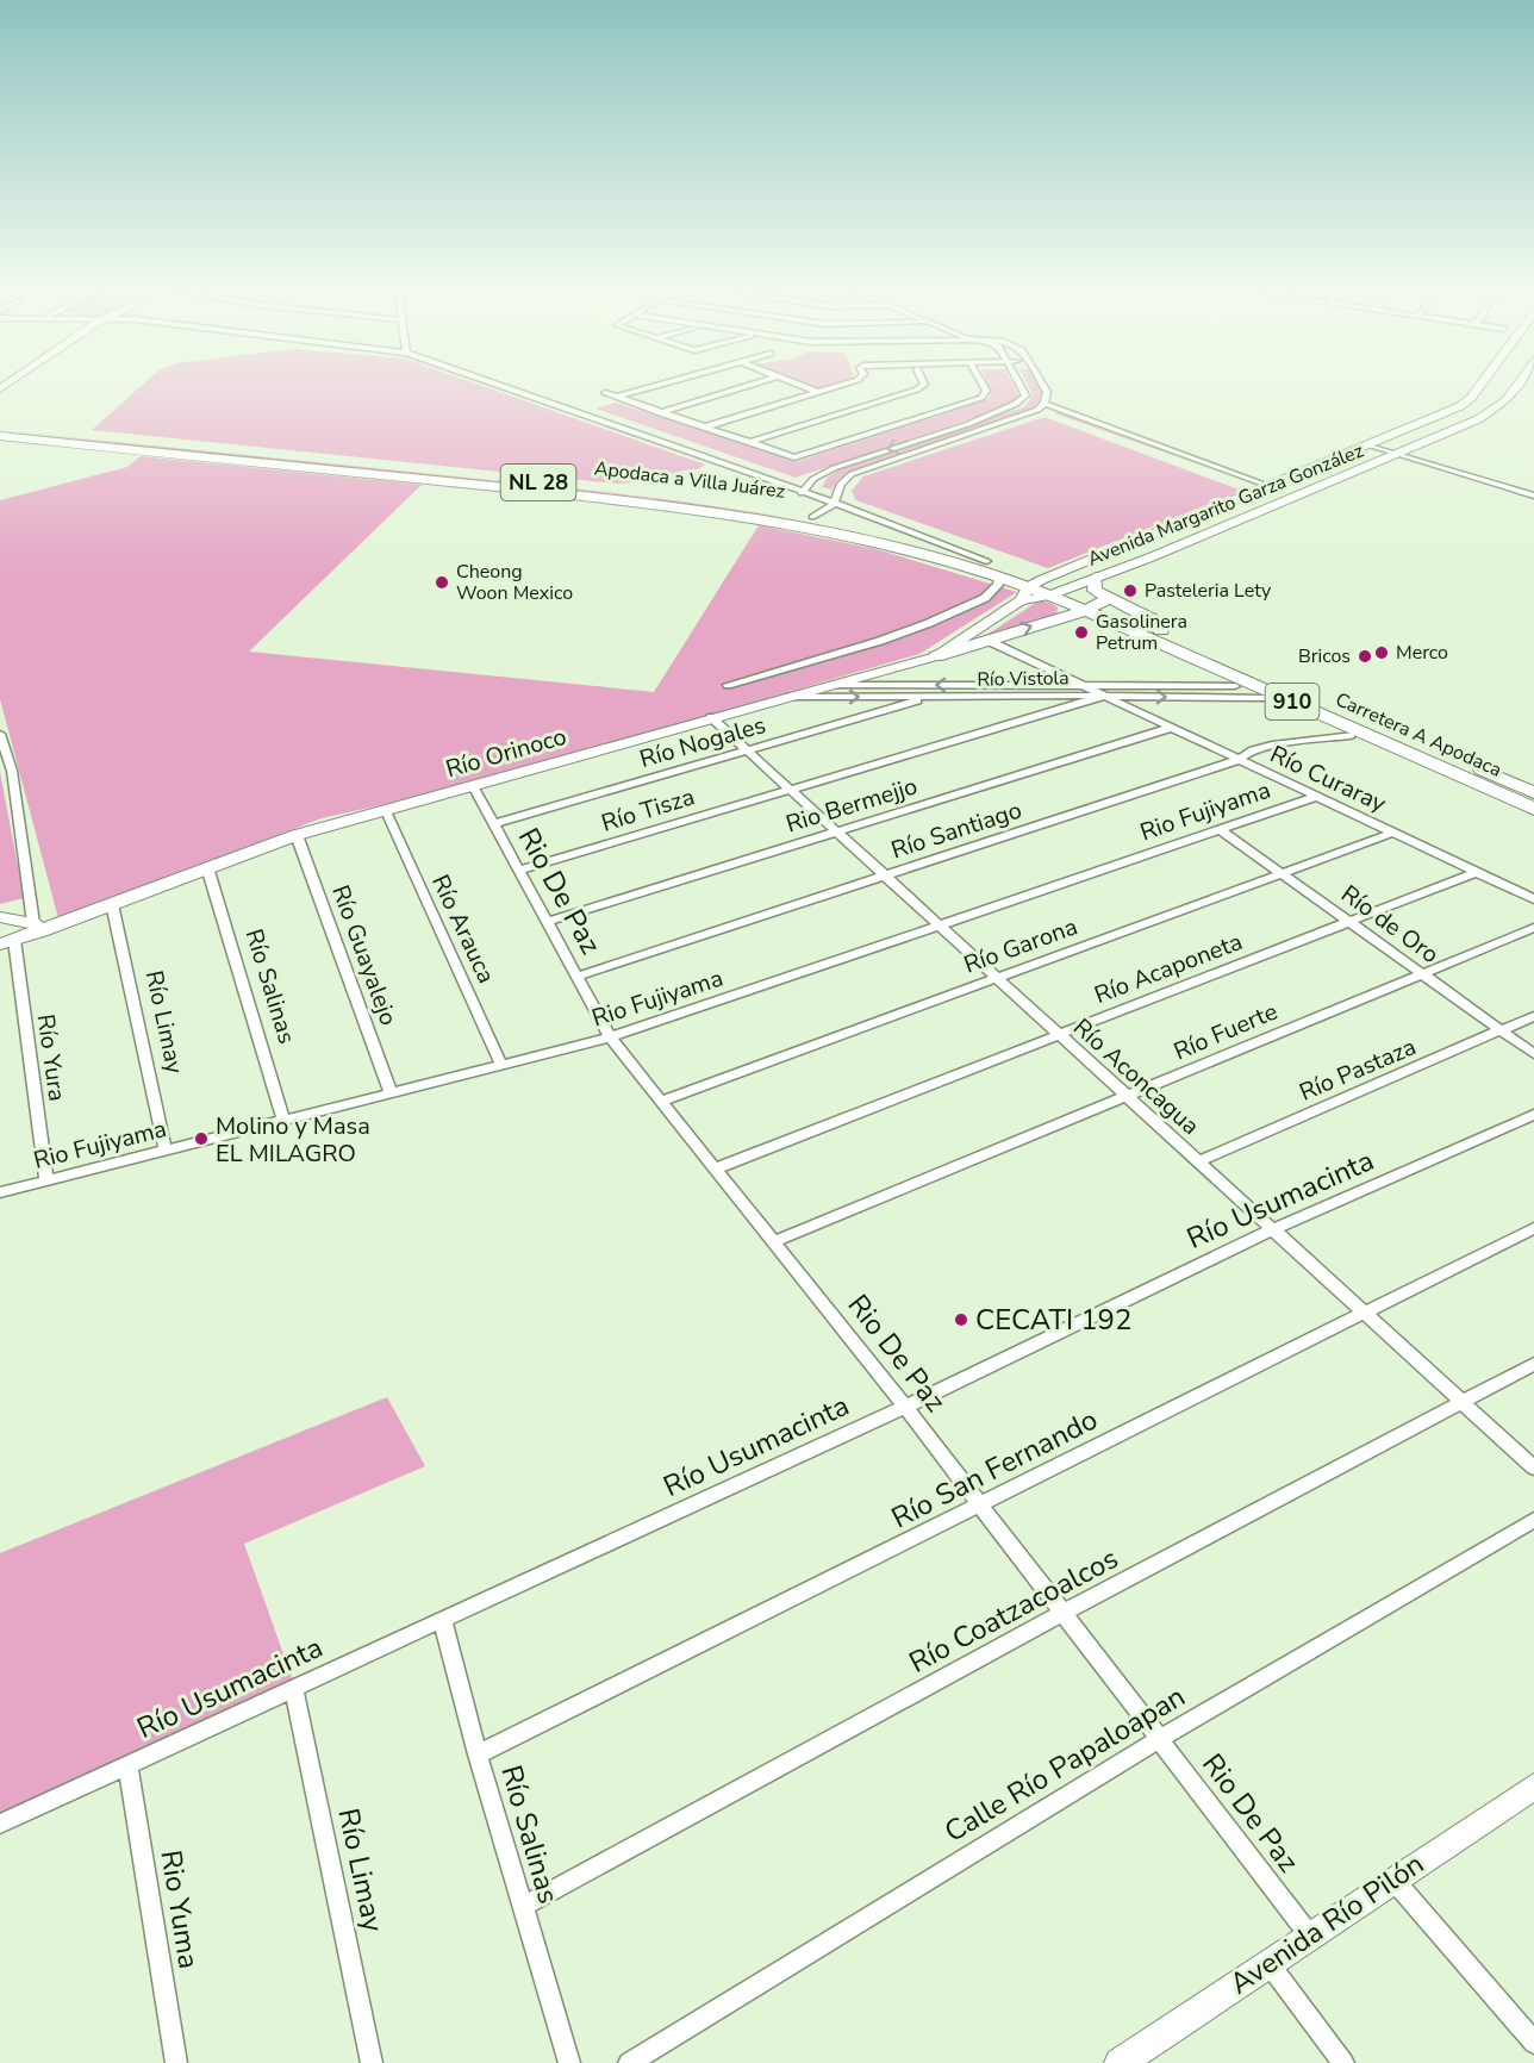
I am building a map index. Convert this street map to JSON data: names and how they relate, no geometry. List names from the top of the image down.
{
  "streets": {
    "main road": [
      "Apodaca a Villa Juárez",
      "NL 28",
      "Avenida Margarito Garza González",
      "910",
      "Carretera A Apodaca",
      "Río Orinoco",
      "Avenida Río Pilón"
    ],
    "street": [
      "Río Vistola",
      "Río Nogales",
      "Río Curaray",
      "Rio Bermejjo",
      "Río Tisza",
      "Rio Fujiyama",
      "Río Santiago",
      "Rio De Paz",
      "Río de Oro",
      "Río Arauca",
      "Río Garona",
      "Río Guayalejo",
      "Río Acaponeta",
      "Río Salinas",
      "Río Limay",
      "Río Fuerte",
      "Río Yura",
      "Río Pastaza",
      "Río Aconcagua",
      "Río Usumacinta",
      "Río San Fernando",
      "Río Coatzacoalcos",
      "Calle Río Papaloapan",
      "Rio Yuma"
    ]
  },
  "crossings": [
    ["Apodaca a Villa Juárez", "Avenida Margarito Garza González"],
    ["Apodaca a Villa Juárez", "Carretera A Apodaca"],
    ["Apodaca a Villa Juárez", "Río Orinoco"],
    ["Avenida Margarito Garza González", "Carretera A Apodaca"],
    ["Avenida Margarito Garza González", "Río Orinoco"],
    ["Río Vistola", "Río Nogales"],
    ["Río Vistola", "Río Orinoco"],
    ["Río Vistola", "Río Curaray"],
    ["Río Nogales", "Rio De Paz"],
    ["Río Nogales", "Río Aconcagua"],
    ["Río Orinoco", "Rio De Paz"],
    ["Río Orinoco", "Río Arauca"],
    ["Río Orinoco", "Río Guayalejo"],
    ["Río Orinoco", "Río Salinas"],
    ["Río Orinoco", "Río Limay"],
    ["Río Orinoco", "Río Yura"],
    ["Río Orinoco", "Río Aconcagua"],
    ["Río Curaray", "Rio Bermejjo"],
    ["Río Curaray", "Rio Fujiyama"],
    ["Río Curaray", "Río Santiago"],
    ["Río Curaray", "Río Garona"],
    ["Río Curaray", "Río Acaponeta"],
    ["Rio Bermejjo", "Rio De Paz"],
    ["Rio Bermejjo", "Río Aconcagua"],
    ["Río Tisza", "Rio De Paz"],
    ["Río Tisza", "Río Aconcagua"],
    ["Rio Fujiyama", "Rio De Paz"],
    ["Rio Fujiyama", "Río de Oro"],
    ["Rio Fujiyama", "Río Arauca"],
    ["Rio Fujiyama", "Río Guayalejo"],
    ["Rio Fujiyama", "Río Salinas"],
    ["Rio Fujiyama", "Río Limay"],
    ["Rio Fujiyama", "Río Yura"],
    ["Rio Fujiyama", "Río Aconcagua"],
    ["Río Santiago", "Rio De Paz"],
    ["Río Santiago", "Río Aconcagua"],
    ["Rio De Paz", "Río Garona"],
    ["Rio De Paz", "Río Acaponeta"],
    ["Rio De Paz", "Río Fuerte"],
    ["Rio De Paz", "Río Usumacinta"],
    ["Rio De Paz", "Río San Fernando"],
    ["Rio De Paz", "Río Coatzacoalcos"],
    ["Rio De Paz", "Calle Río Papaloapan"],
    ["Rio De Paz", "Avenida Río Pilón"],
    ["Río de Oro", "Río Garona"],
    ["Río de Oro", "Río Acaponeta"],
    ["Río de Oro", "Río Fuerte"],
    ["Río de Oro", "Río Pastaza"],
    ["Río Garona", "Río Aconcagua"],
    ["Río Acaponeta", "Río Aconcagua"],
    ["Río Salinas", "Río Usumacinta"],
    ["Río Salinas", "Río San Fernando"],
    ["Río Salinas", "Río Coatzacoalcos"],
    ["Río Limay", "Río Usumacinta"],
    ["Río Fuerte", "Río Aconcagua"],
    ["Río Pastaza", "Río Aconcagua"],
    ["Río Aconcagua", "Río Usumacinta"],
    ["Río Aconcagua", "Río San Fernando"],
    ["Río Aconcagua", "Río Coatzacoalcos"],
    ["Río Usumacinta", "Rio Yuma"]
  ],
  "places": [
    "Cheong Woon Mexico",
    "Pasteleria Lety",
    "Gasolinera Petrum",
    "Merco",
    "Bricos",
    "Molino y Masa EL MILAGRO",
    "CECATI 192"
  ]
}
